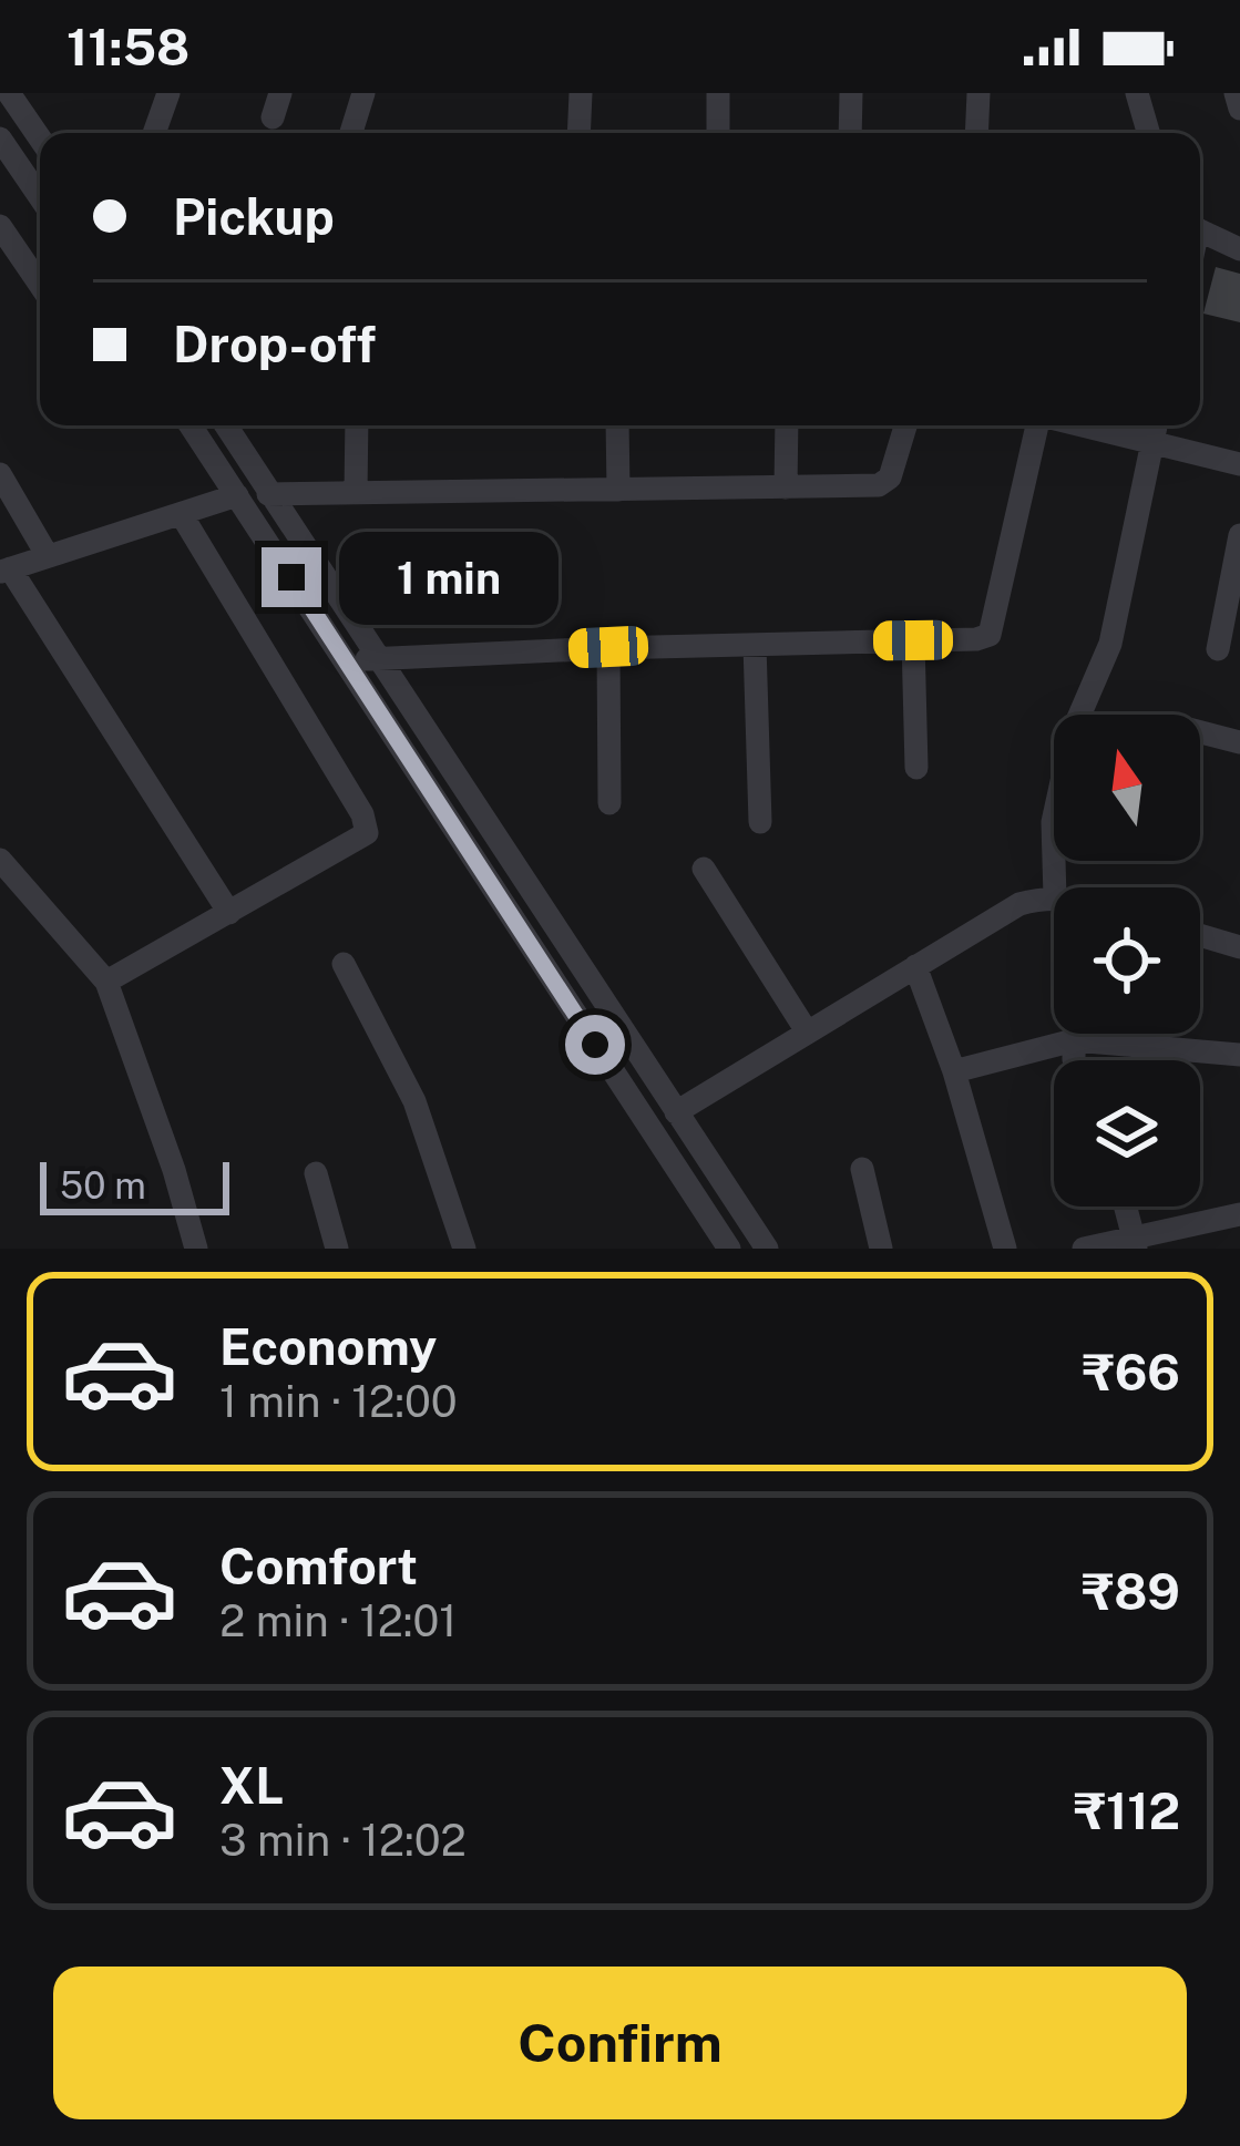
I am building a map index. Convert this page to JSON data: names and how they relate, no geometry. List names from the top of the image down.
{
  "scale_bar": "50 m",
  "north": "top",
  "page": {
    "status": "11:58",
    "banner": ["Pickup", "Drop-off"],
    "bubble": "1 min",
    "scale": "50 m",
    "list": [
      {
        "name": "Economy",
        "note": "1 min · 12:00",
        "value": "₹66"
      },
      {
        "name": "Comfort",
        "note": "2 min · 12:01",
        "value": "₹89"
      },
      {
        "name": "XL",
        "note": "3 min · 12:02",
        "value": "₹112"
      }
    ],
    "buttons": "Confirm"
  }
}
